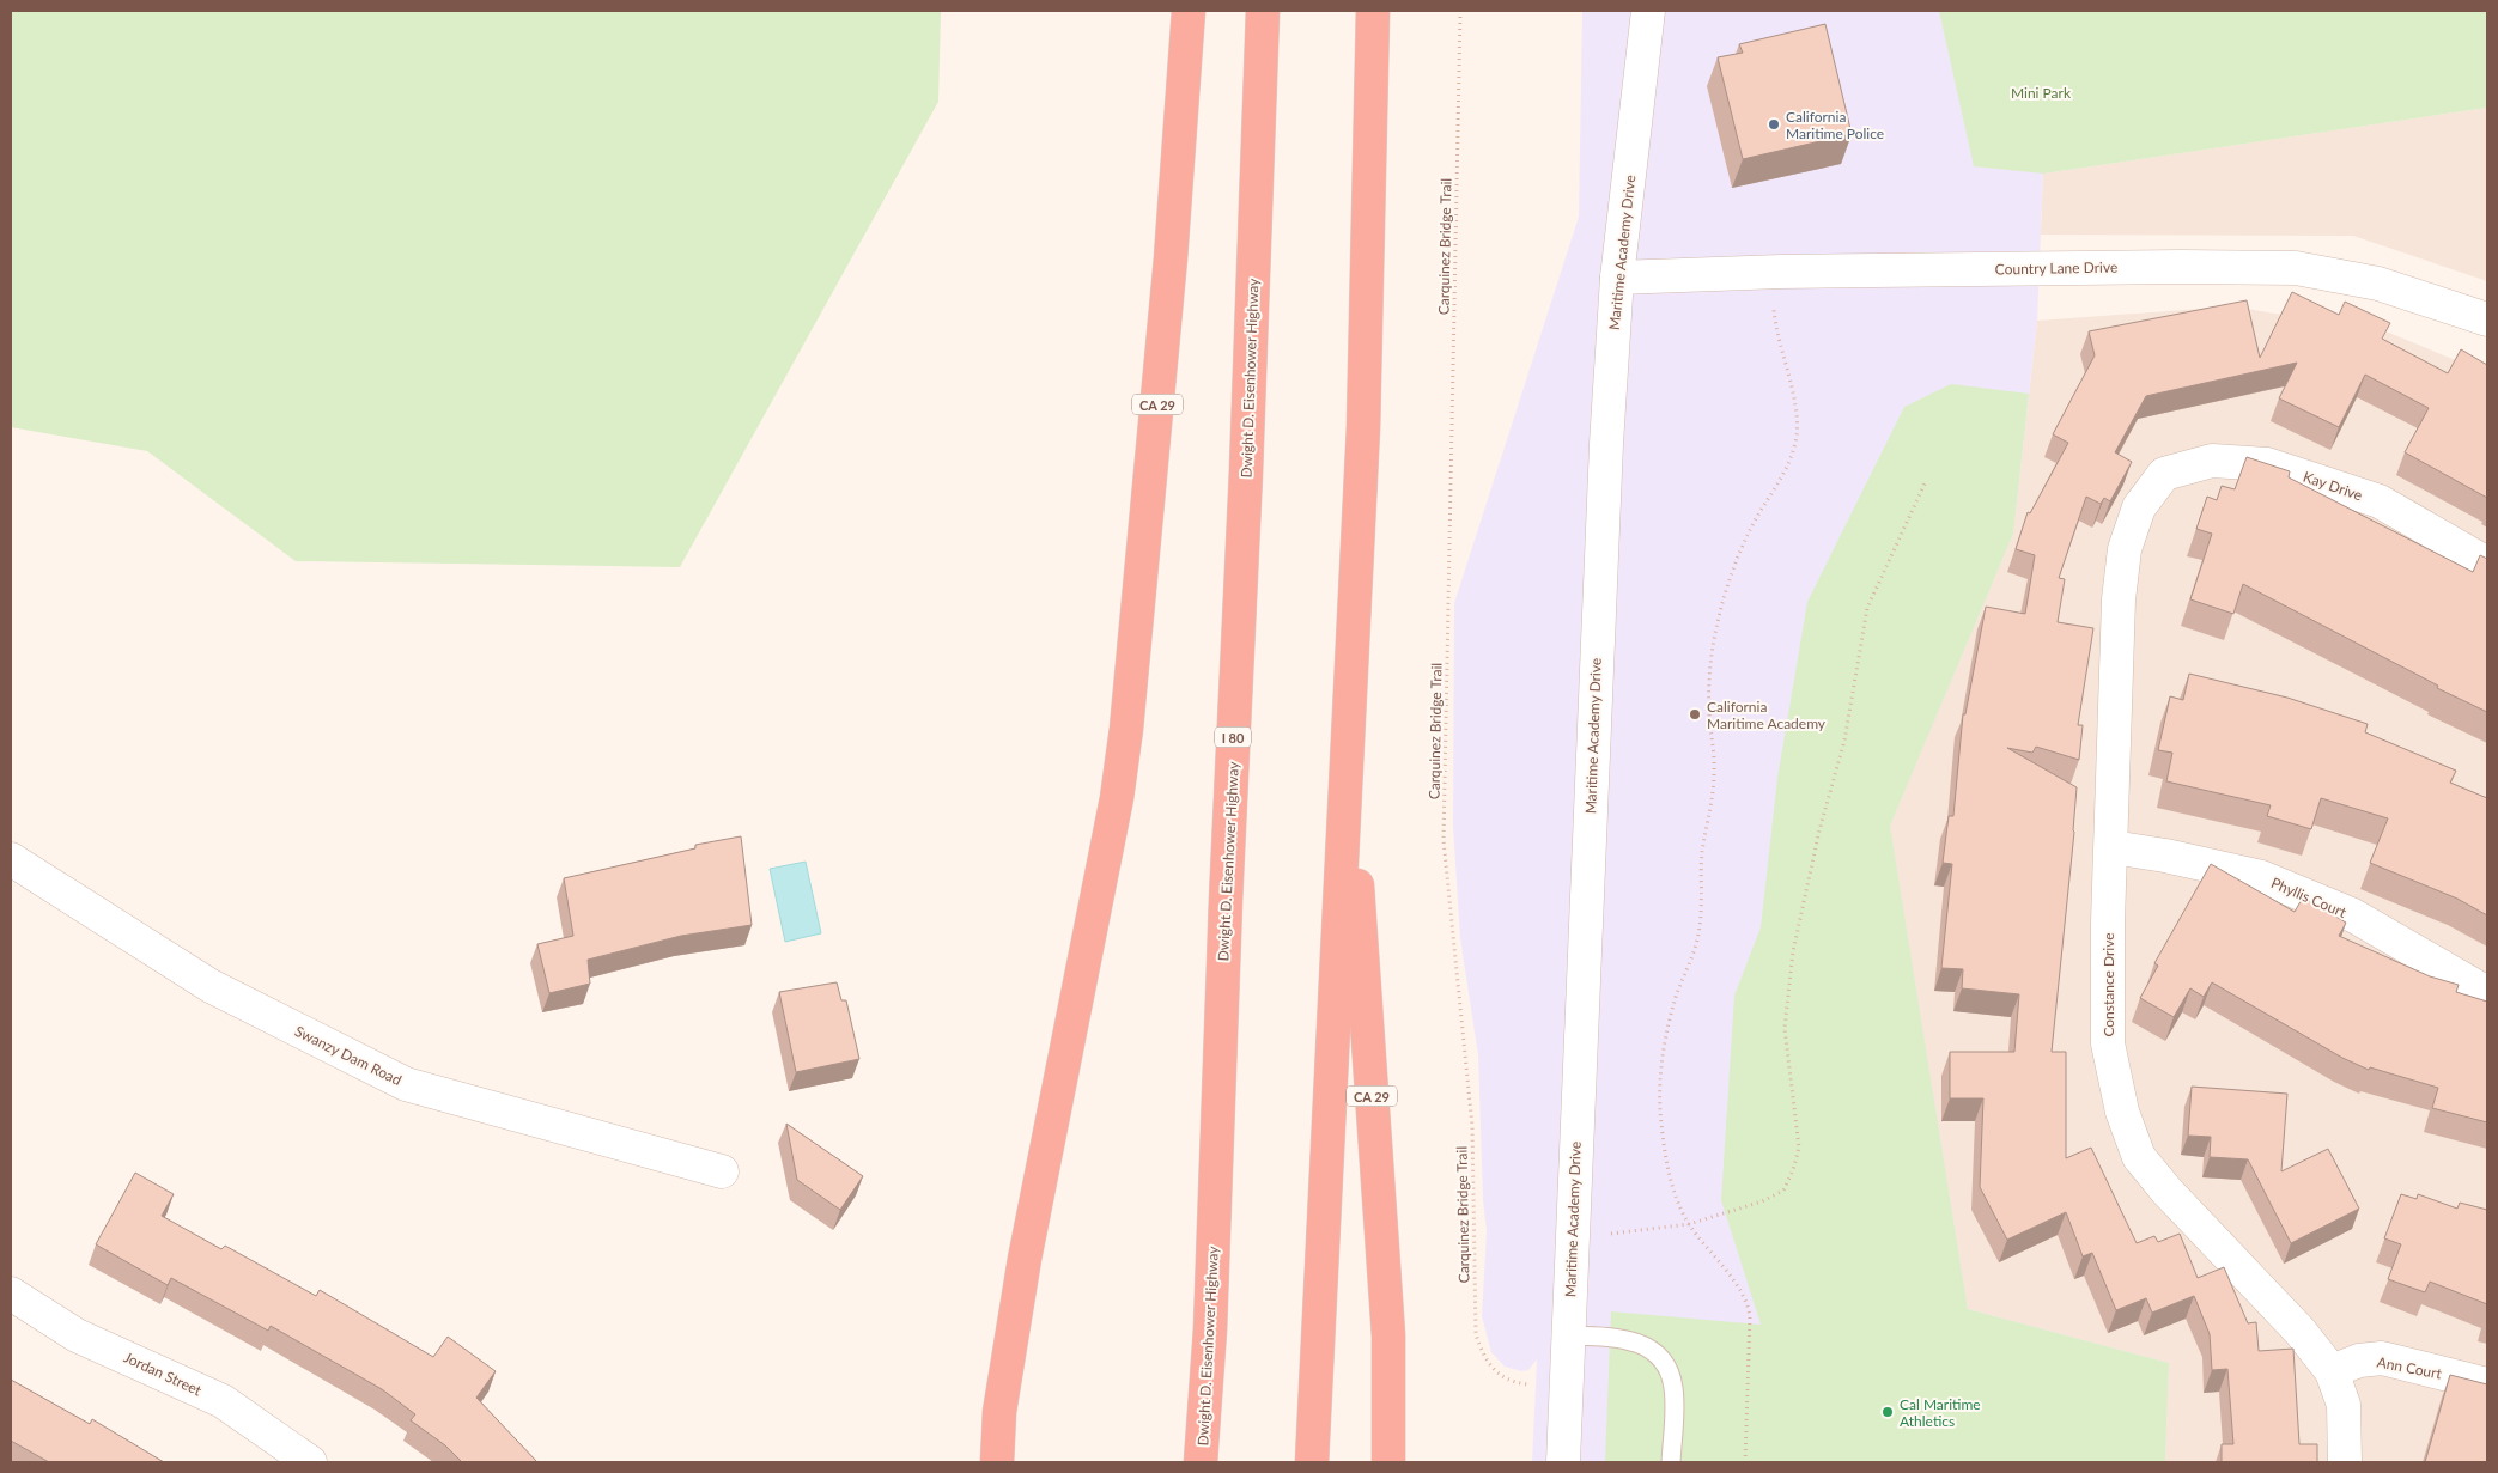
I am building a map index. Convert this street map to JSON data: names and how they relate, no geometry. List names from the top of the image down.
{
  "streets": {
    "highway": ["Dwight D. Eisenhower Highway", "CA 29", "I 80"],
    "street": [
      "Maritime Academy Drive",
      "Country Lane Drive",
      "Kay Drive",
      "Phyllis Court",
      "Constance Drive",
      "Swanzy Dam Road",
      "Ann Court",
      "Jordan Street"
    ],
    "path": ["Carquinez Bridge Trail"]
  },
  "crossings": [
    ["Carquinez Bridge Trail", "Maritime Academy Drive"],
    ["Maritime Academy Drive", "Country Lane Drive"],
    ["Kay Drive", "Constance Drive"],
    ["Phyllis Court", "Constance Drive"],
    ["Constance Drive", "Ann Court"]
  ],
  "parks": ["Mini Park"],
  "places": ["California Maritime Police", "California Maritime Academy", "Cal Maritime Athletics"]
}
